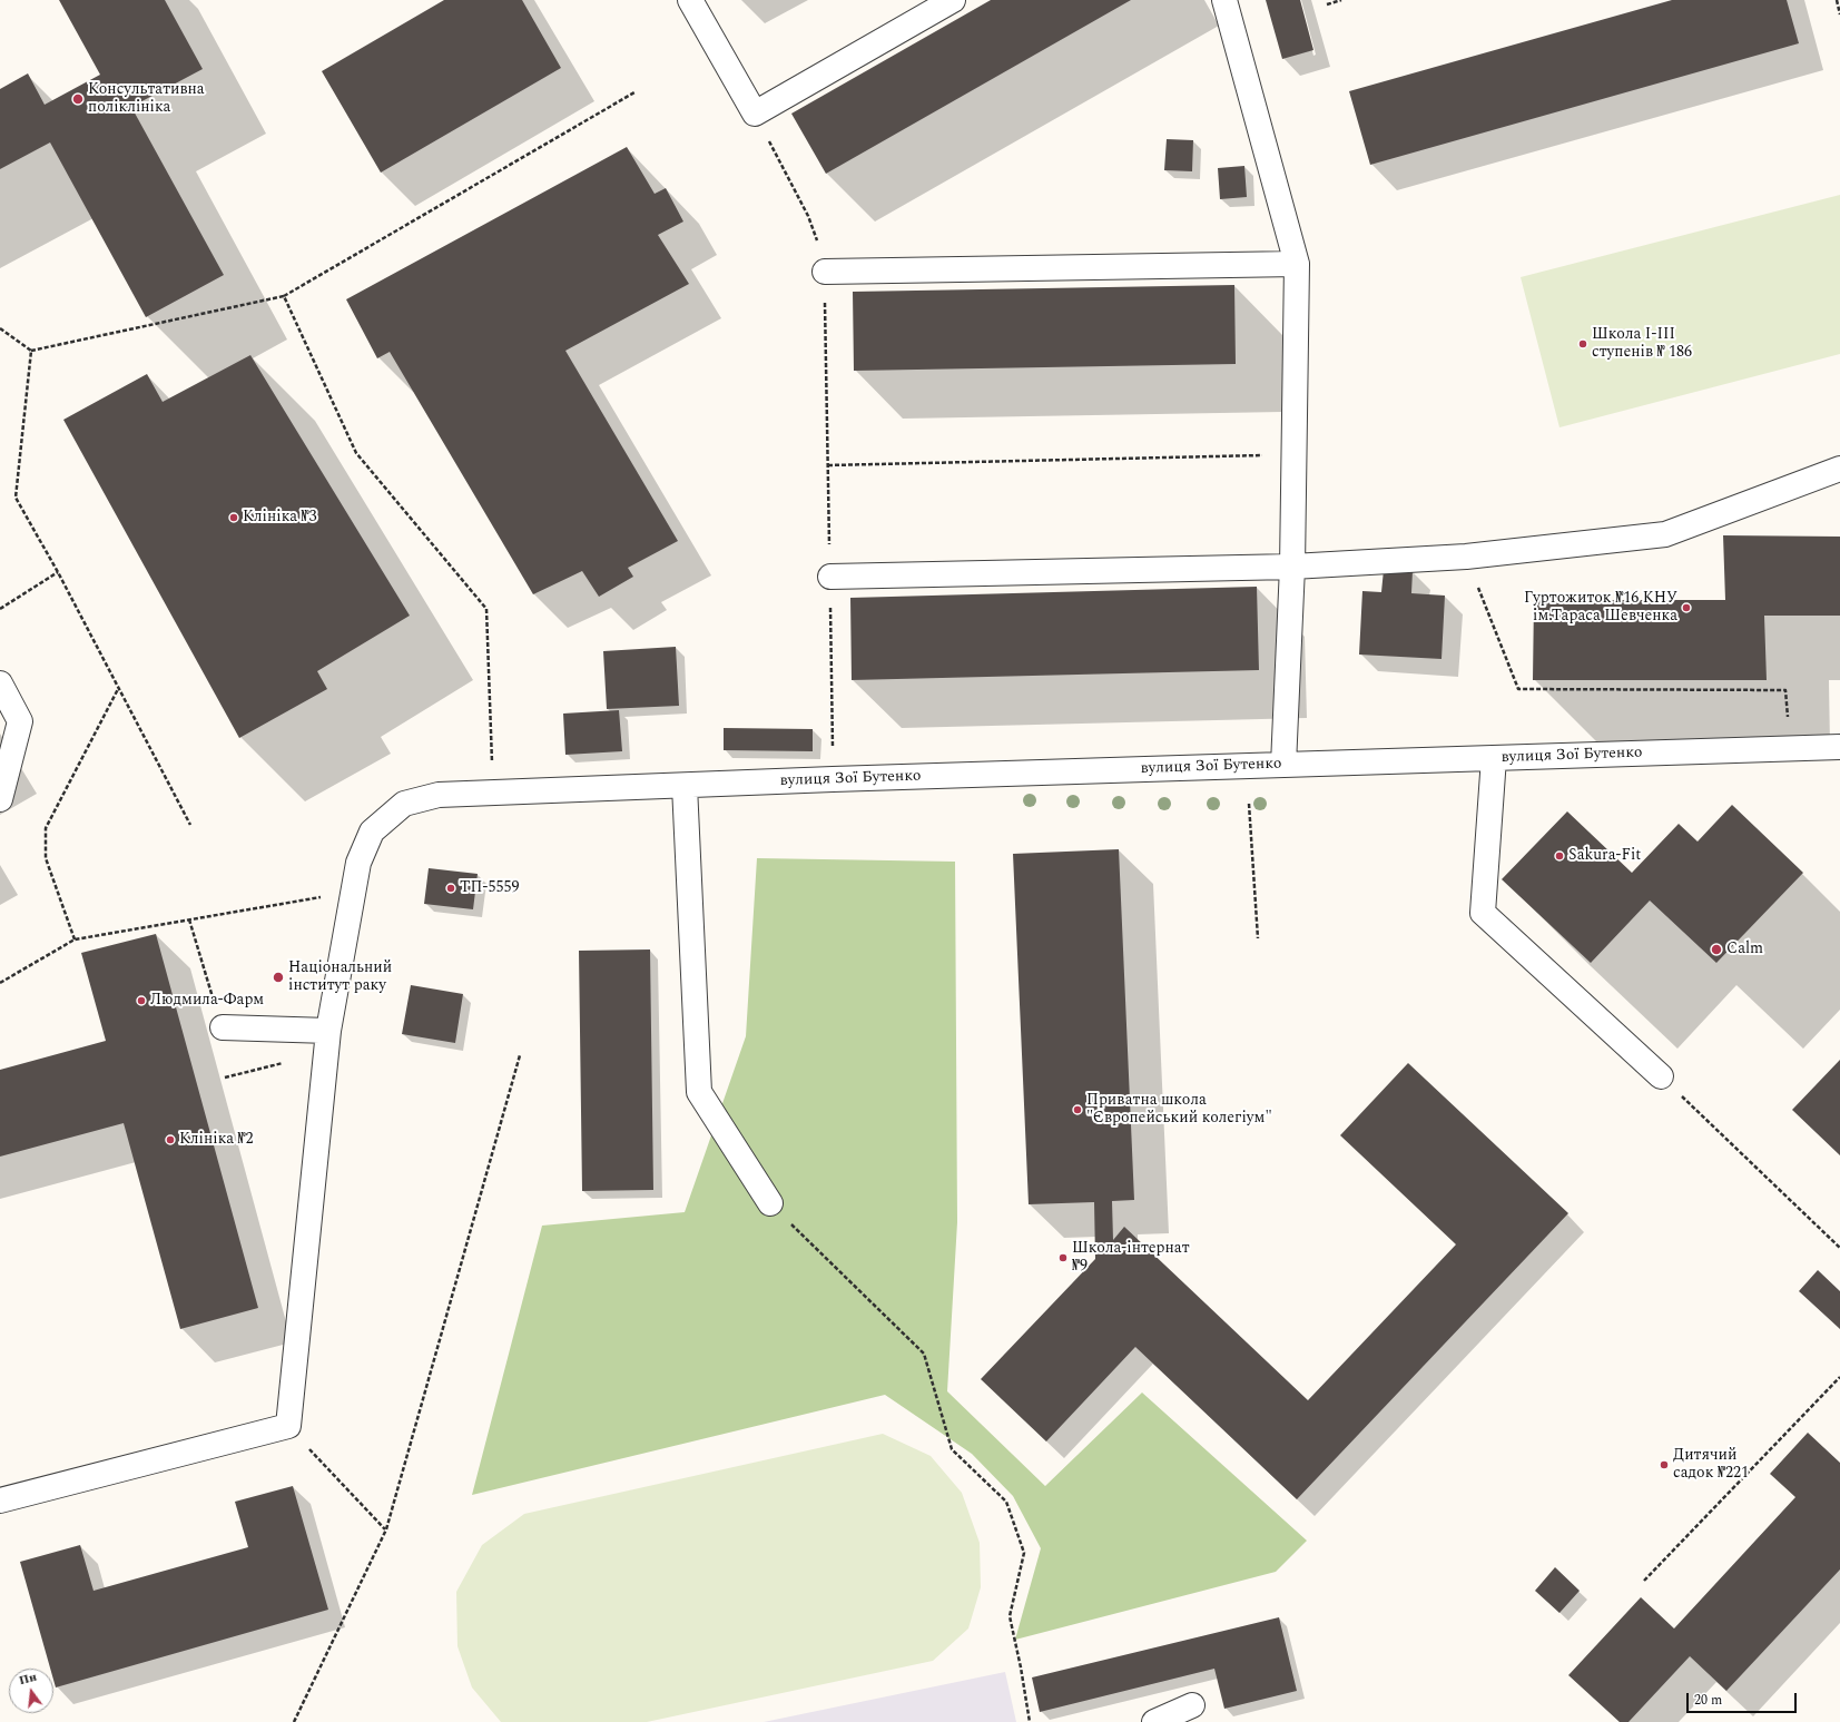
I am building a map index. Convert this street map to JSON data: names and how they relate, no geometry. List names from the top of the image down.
{
  "streets": {
    "street": ["вулиця Зої Бутенко"]
  },
  "places": [
    "Консультативна поліклініка",
    "Школа І-ІІІ ступенів № 186",
    "Клініка №3",
    "Гуртожиток №16 КНУ ім.Тараса Шевченка",
    "Sakura-Fit",
    "ТП-5559",
    "Calm",
    "Національний інститут раку",
    "Людмила-Фарм",
    "Приватна школа \"Європейський колегіум\"",
    "Клініка №2",
    "Школа-інтернат №9",
    "Дитячий садок №221"
  ],
  "scale_bar": "20 m",
  "north": "top"
}
